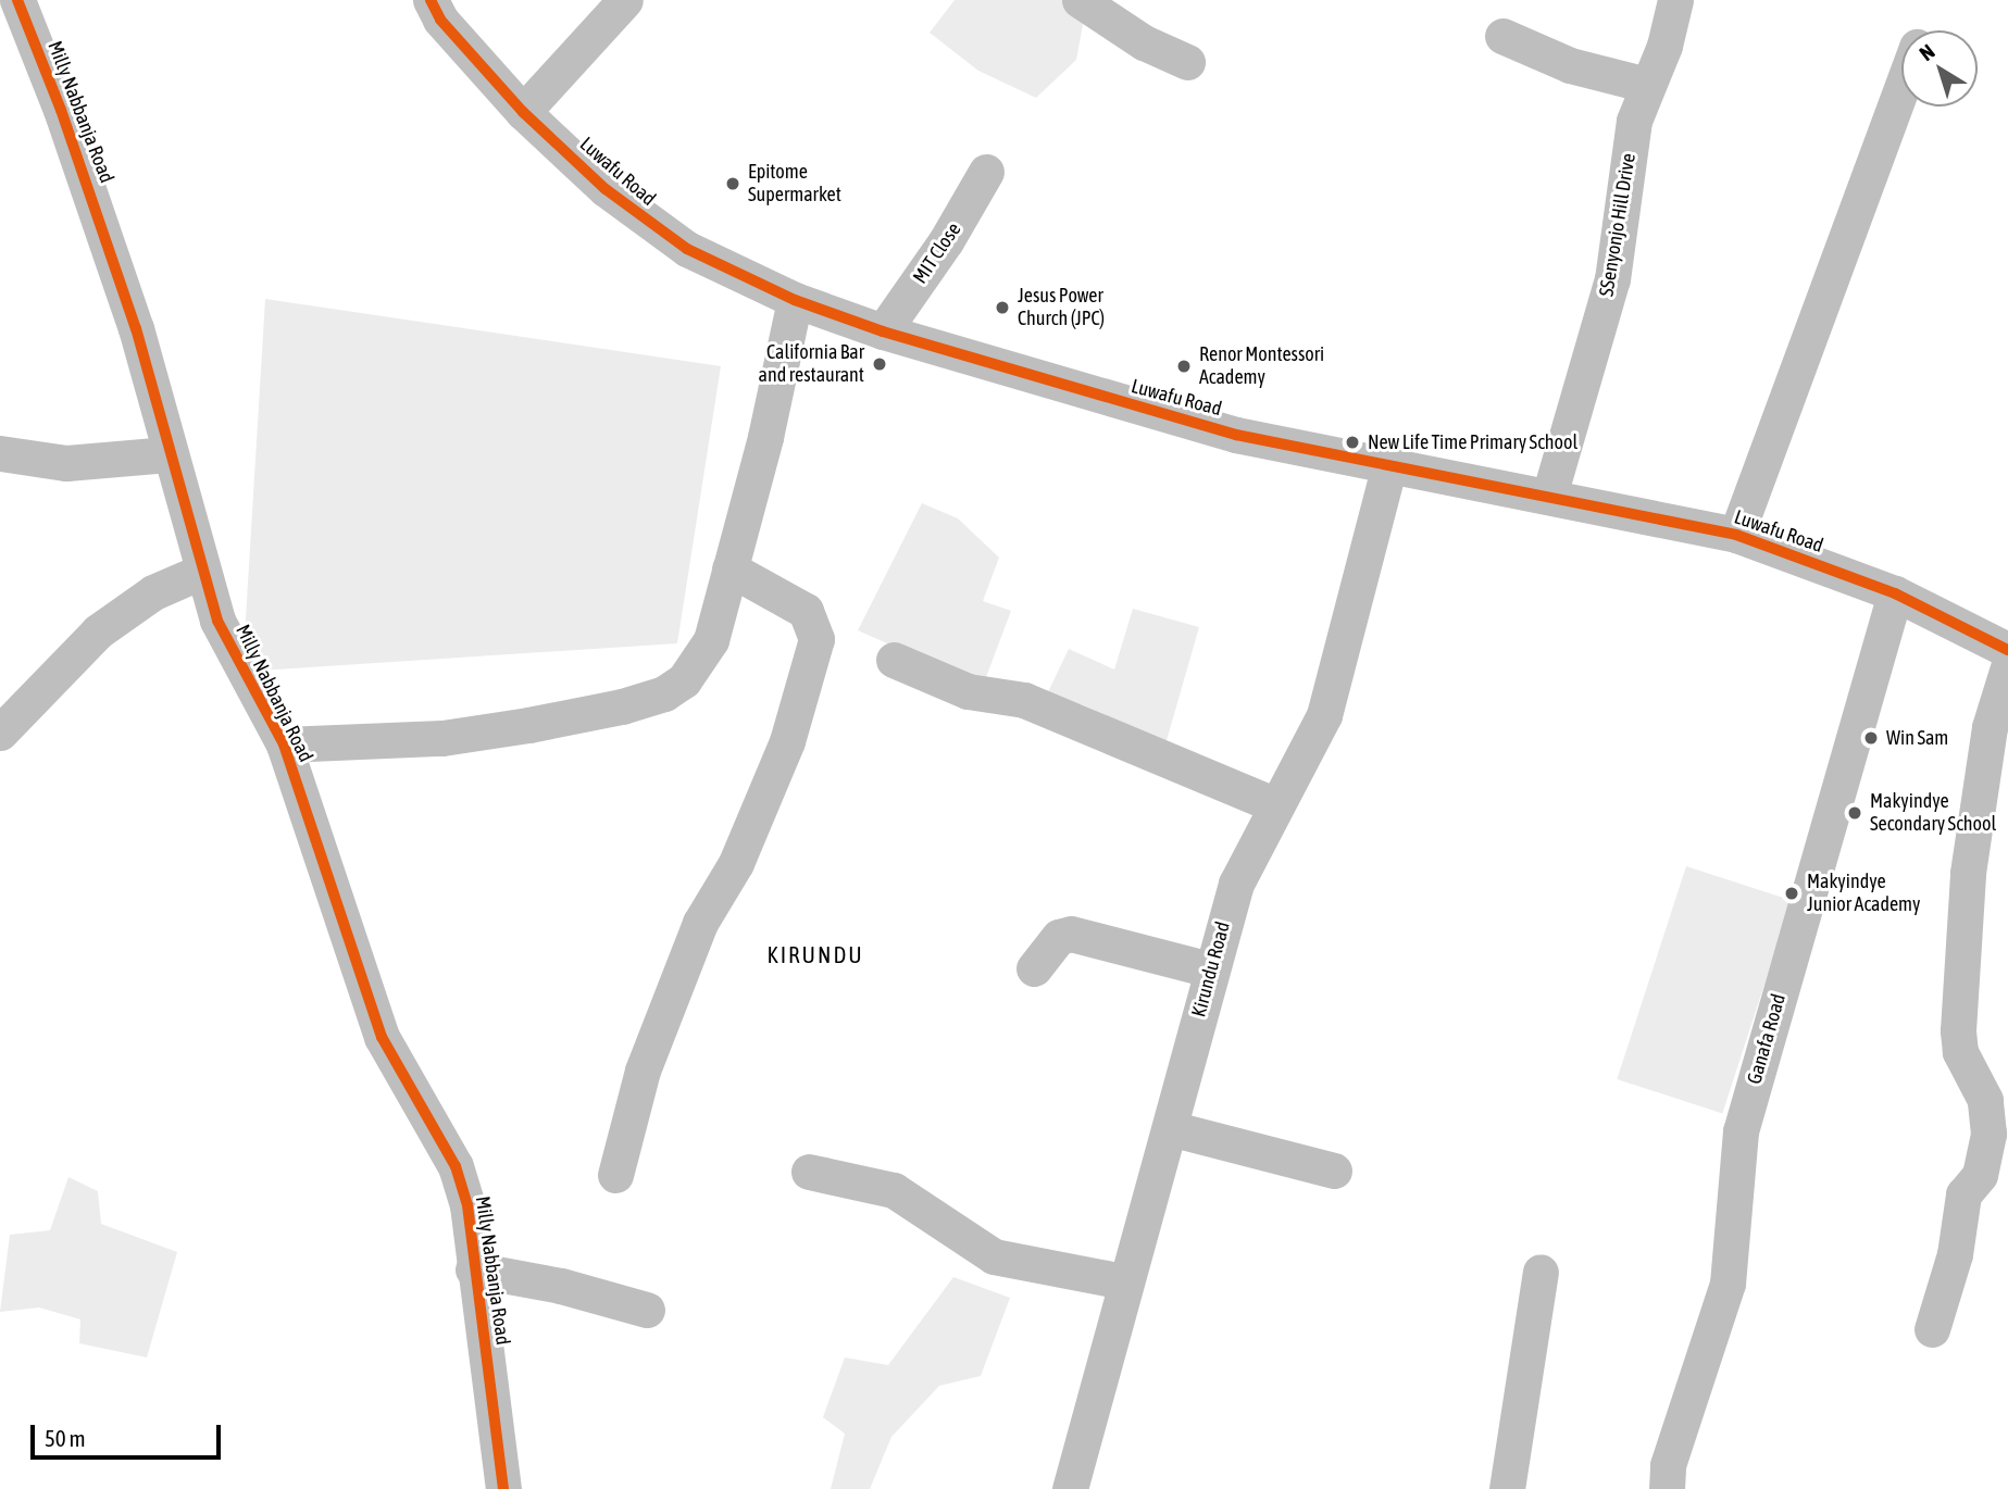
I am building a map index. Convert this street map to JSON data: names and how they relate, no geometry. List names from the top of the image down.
{
  "streets": {
    "street": [
      "Milly Nabbanja Road",
      "Luwafu Road",
      "SSenyonjo Hill Drive",
      "MIT Close",
      "Kirundu Road",
      "Ganafa Road"
    ]
  },
  "crossings": [
    ["Luwafu Road", "SSenyonjo Hill Drive"],
    ["Luwafu Road", "MIT Close"],
    ["Luwafu Road", "Kirundu Road"],
    ["Luwafu Road", "Ganafa Road"]
  ],
  "districts": ["KIRUNDU"],
  "places": [
    "Epitome Supermarket",
    "Jesus Power Church (JPC)",
    "California Bar and restaurant",
    "Renor Montessori Academy",
    "New Life Time Primary School",
    "Win Sam",
    "Makyindye Secondary School",
    "Makyindye Junior Academy"
  ],
  "scale_bar": "50 m",
  "north": "top left"
}
